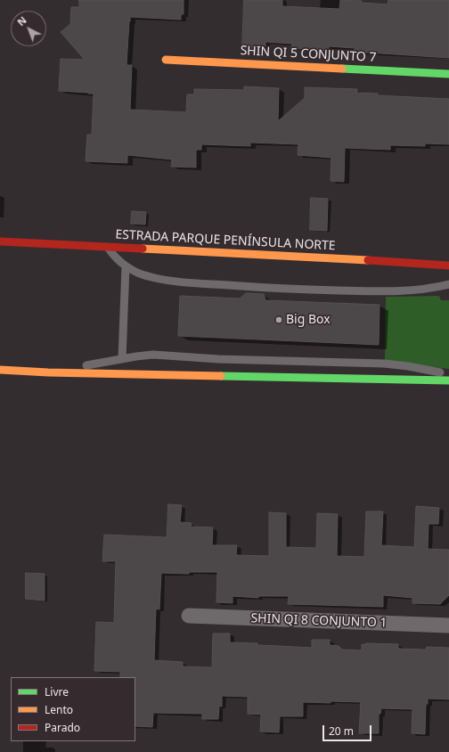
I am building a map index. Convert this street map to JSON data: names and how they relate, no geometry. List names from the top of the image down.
{
  "streets": {
    "main road": ["SHIN QI 5 CONJUNTO 7", "ESTRADA PARQUE PENÍNSULA NORTE"],
    "street": ["SHIN QI 8 CONJUNTO 1"]
  },
  "places": ["Big Box"],
  "legend": ["Livre", "Lento", "Parado"],
  "scale_bar": "20 m",
  "north": "top left"
}
